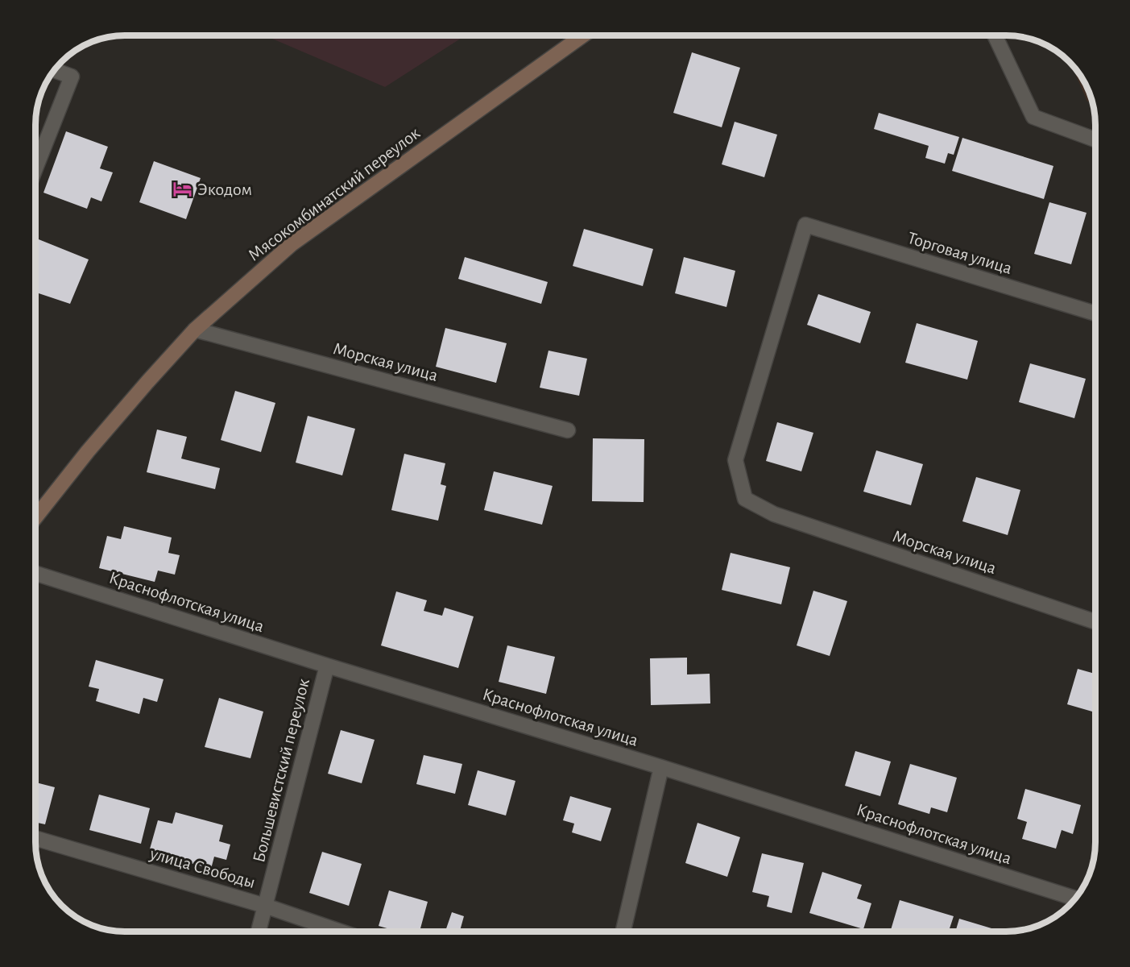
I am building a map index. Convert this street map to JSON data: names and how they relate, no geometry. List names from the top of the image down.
{
  "streets": {
    "main road": ["Мясокомбинатский переулок"],
    "street": [
      "Торговая улица",
      "Морская улица",
      "Краснофлотская улица",
      "Большевистский переулок",
      "улица Свободы"
    ]
  },
  "crossings": [
    ["Мясокомбинатский переулок", "Морская улица"],
    ["Торговая улица", "Морская улица"],
    ["Краснофлотская улица", "Большевистский переулок"],
    ["Большевистский переулок", "улица Свободы"]
  ],
  "places": {
    "hotel": ["Экодом"]
  }
}
